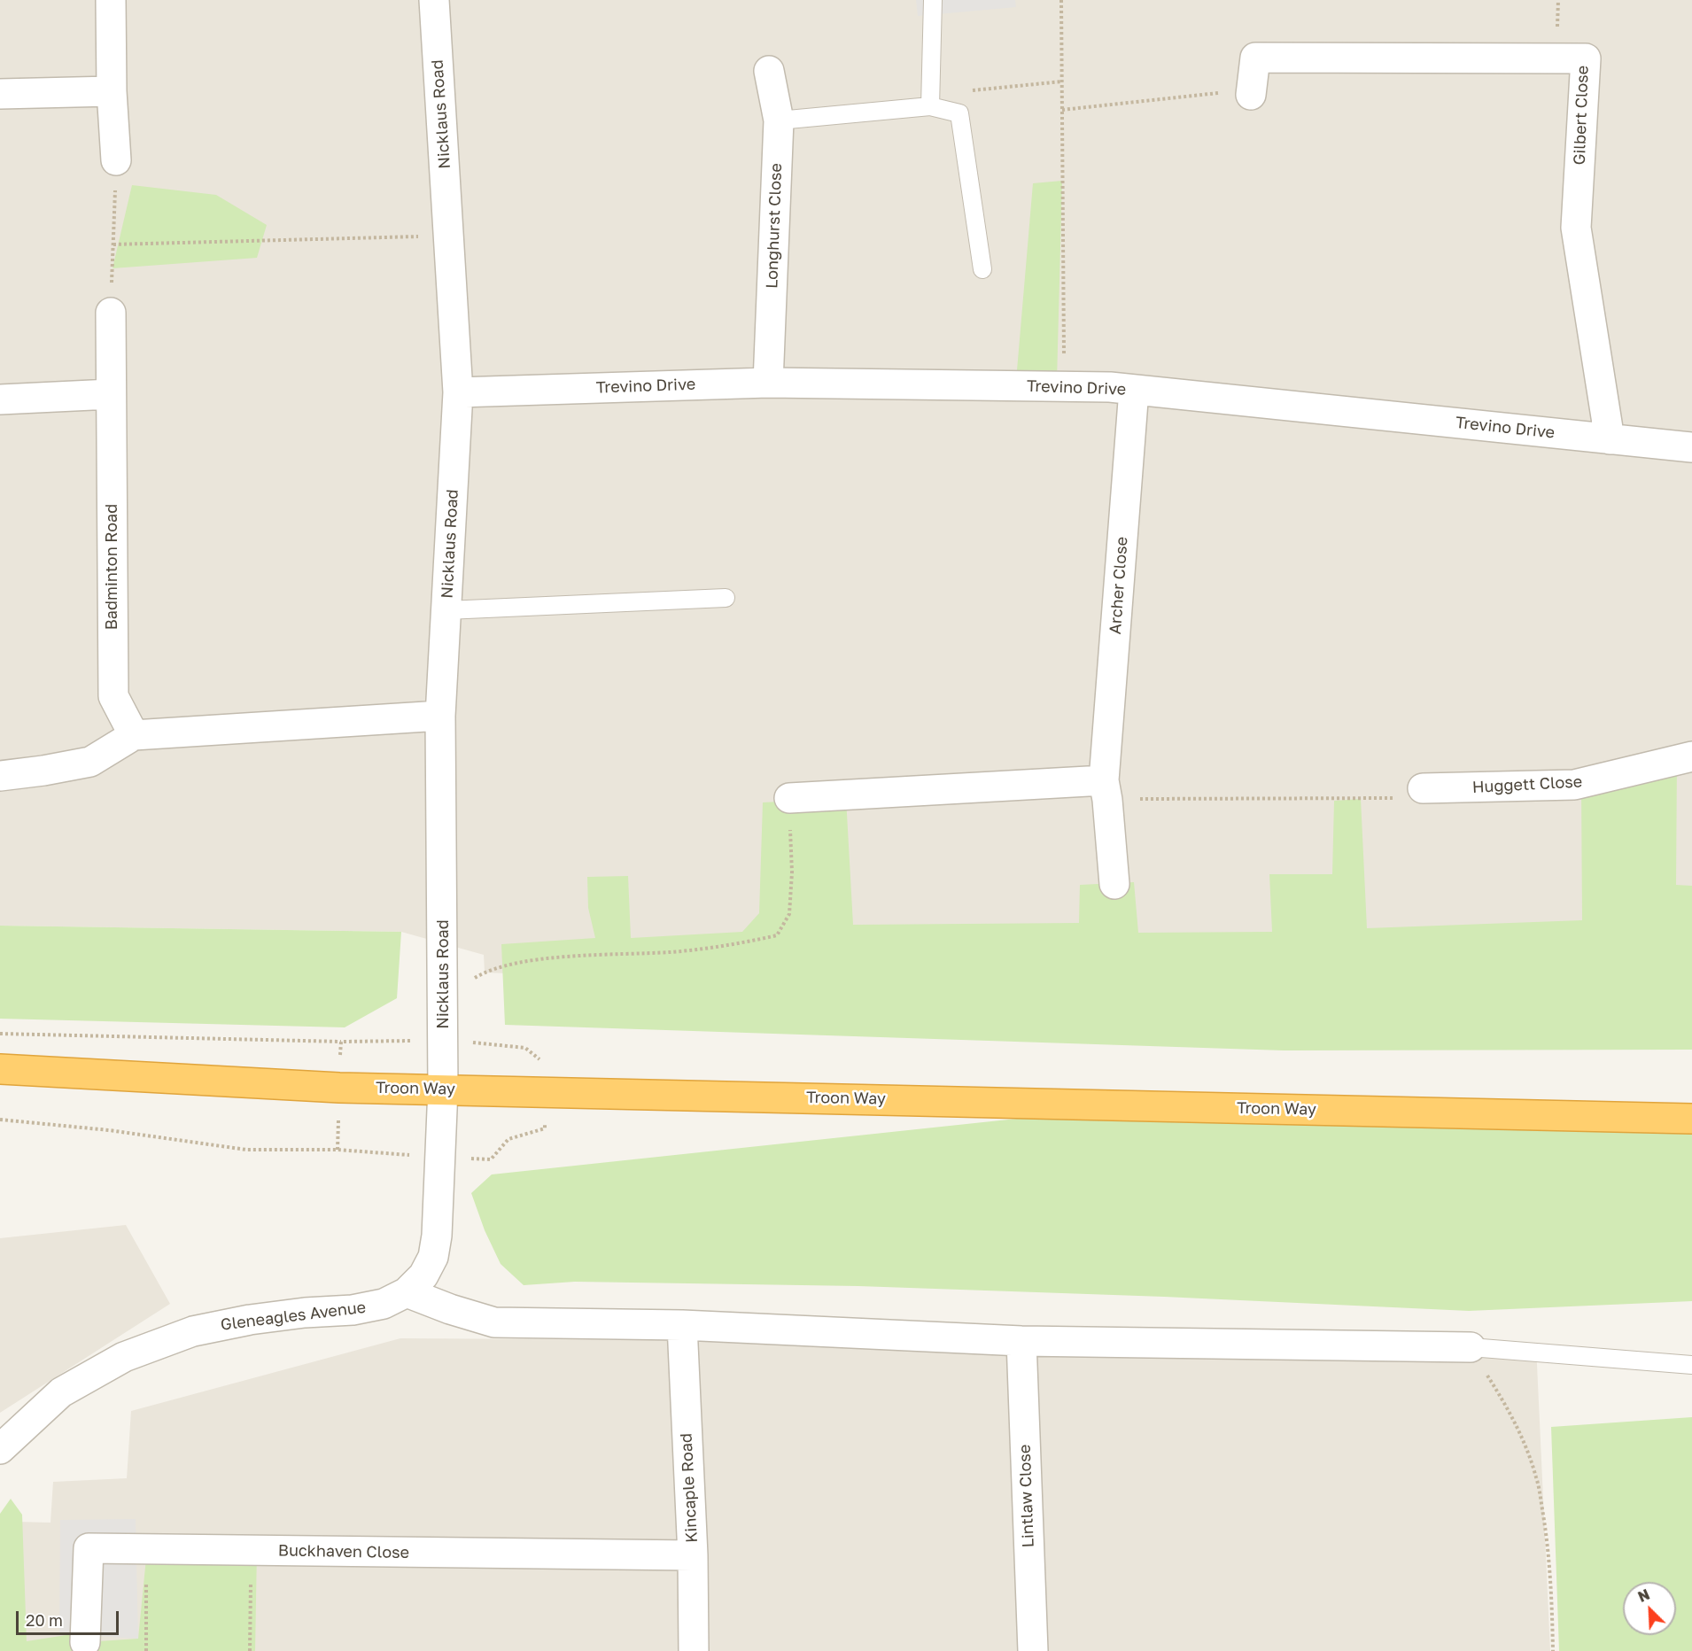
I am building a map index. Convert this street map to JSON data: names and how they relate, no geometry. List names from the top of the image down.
{
  "streets": {
    "highway": ["Troon Way"],
    "street": [
      "Nicklaus Road",
      "Gilbert Close",
      "Longhurst Close",
      "Trevino Drive",
      "Badminton Road",
      "Archer Close",
      "Huggett Close",
      "Gleneagles Avenue",
      "Kincaple Road",
      "Lintlaw Close",
      "Buckhaven Close"
    ]
  },
  "crossings": [
    ["Nicklaus Road", "Trevino Drive"],
    ["Nicklaus Road", "Troon Way"],
    ["Nicklaus Road", "Gleneagles Avenue"],
    ["Gilbert Close", "Trevino Drive"],
    ["Longhurst Close", "Trevino Drive"],
    ["Trevino Drive", "Archer Close"],
    ["Troon Way", "Gleneagles Avenue"],
    ["Kincaple Road", "Buckhaven Close"]
  ],
  "scale_bar": "20 m",
  "north": "top left"
}
